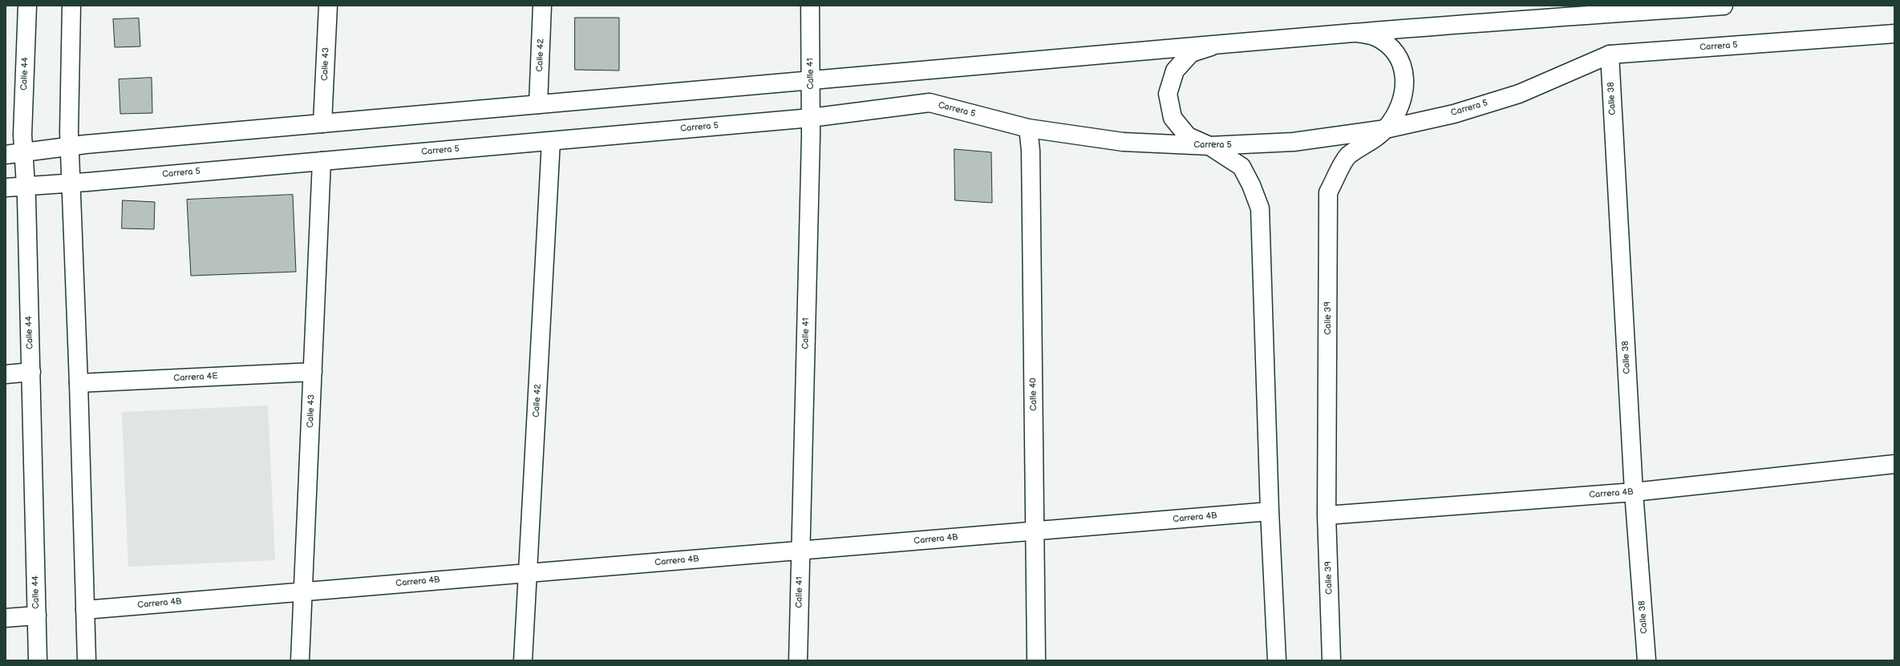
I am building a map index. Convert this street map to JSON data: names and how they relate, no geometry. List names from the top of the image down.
{
  "streets": {
    "street": [
      "Carrera 5",
      "Calle 42",
      "Calle 43",
      "Calle 44",
      "Calle 41",
      "Calle 38",
      "Calle 39",
      "Carrera 4E",
      "Calle 40",
      "Carrera 4B"
    ]
  },
  "crossings": [
    ["Carrera 5", "Calle 42"],
    ["Carrera 5", "Calle 43"],
    ["Carrera 5", "Calle 44"],
    ["Carrera 5", "Calle 41"],
    ["Carrera 5", "Calle 38"],
    ["Carrera 5", "Calle 39"],
    ["Carrera 5", "Calle 40"],
    ["Calle 42", "Carrera 4B"],
    ["Calle 43", "Carrera 4E"],
    ["Calle 43", "Carrera 4B"],
    ["Calle 41", "Carrera 4B"],
    ["Calle 38", "Carrera 4B"],
    ["Calle 39", "Carrera 4B"],
    ["Calle 40", "Carrera 4B"]
  ]
}
